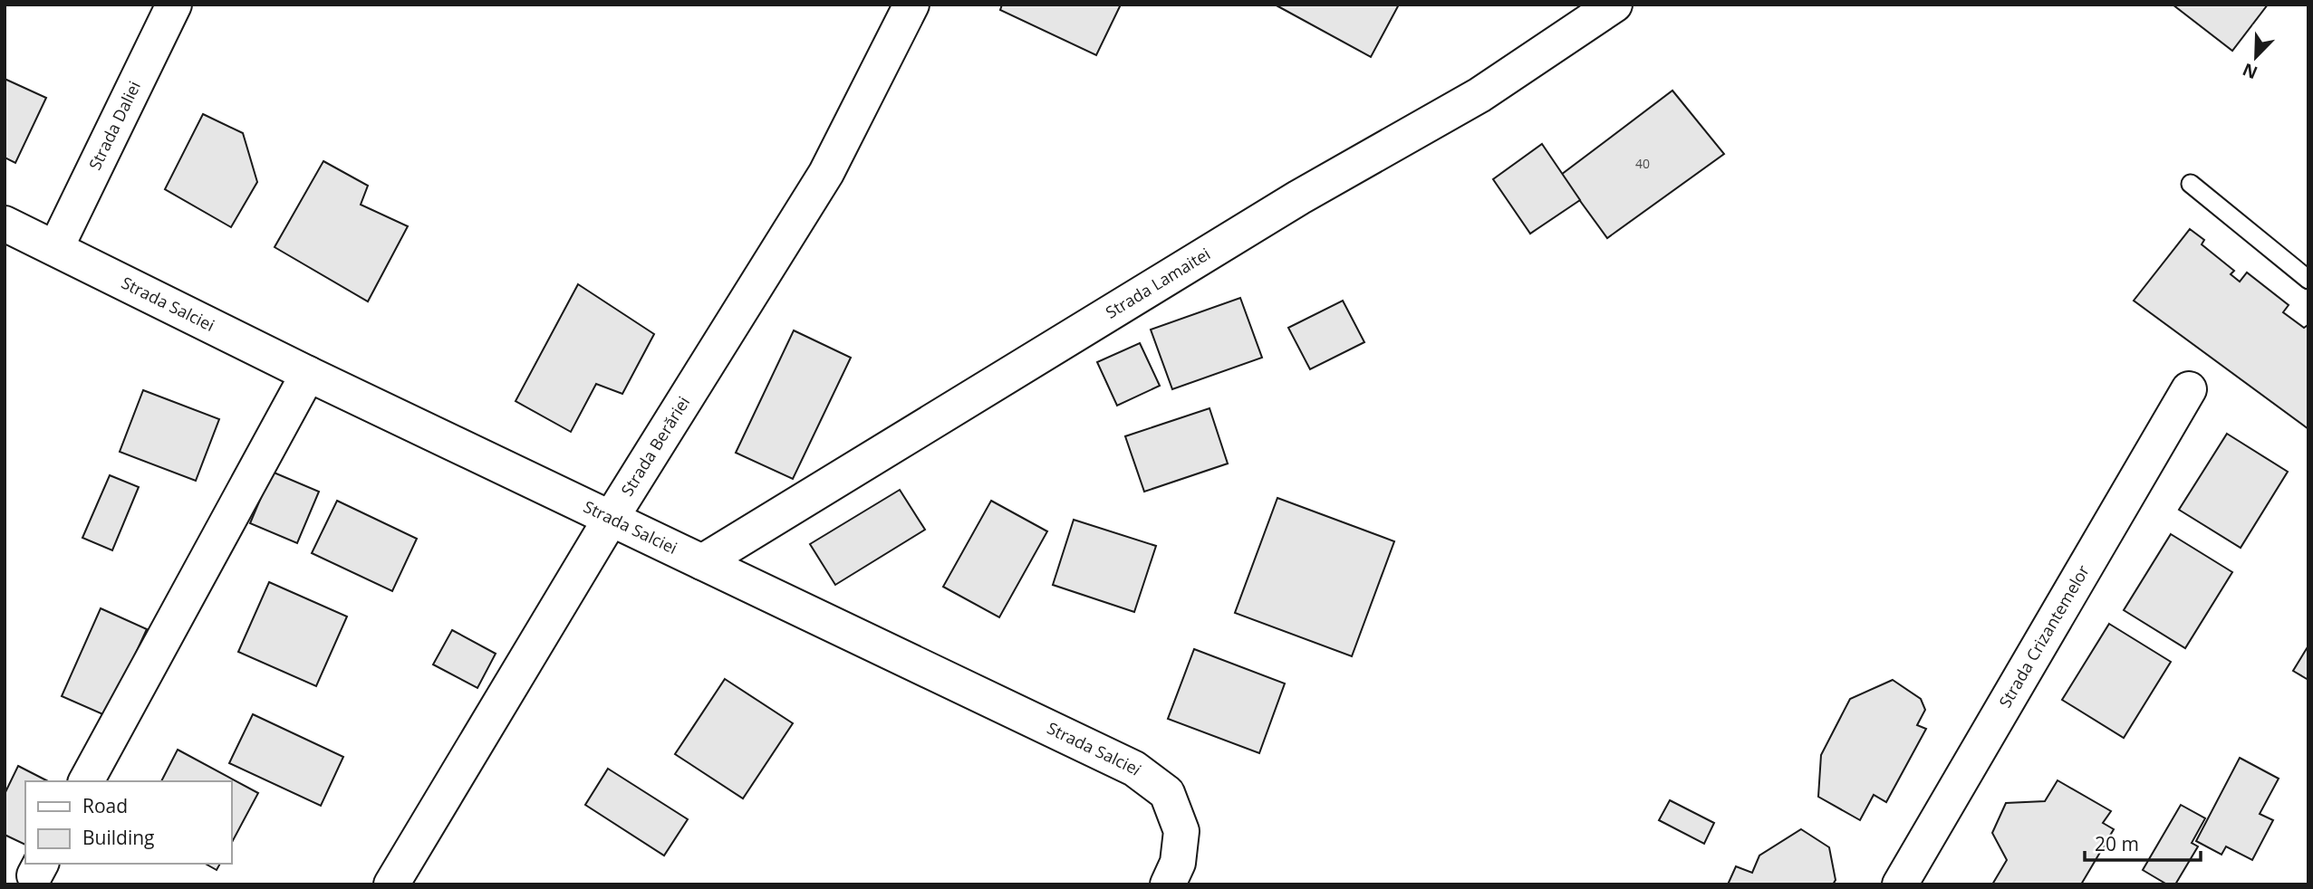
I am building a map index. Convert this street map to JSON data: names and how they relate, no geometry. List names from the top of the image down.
{
  "streets": {
    "street": [
      "Strada Daliei",
      "Strada Lamaitei",
      "Strada Salciei",
      "Strada Berăriei",
      "Strada Crizantemelor"
    ]
  },
  "crossings": [
    ["Strada Daliei", "Strada Salciei"],
    ["Strada Lamaitei", "Strada Salciei"],
    ["Strada Salciei", "Strada Berăriei"]
  ],
  "house_numbers": ["40"],
  "legend": ["Road", "Building"],
  "scale_bar": "20 m",
  "north": "bottom left"
}
